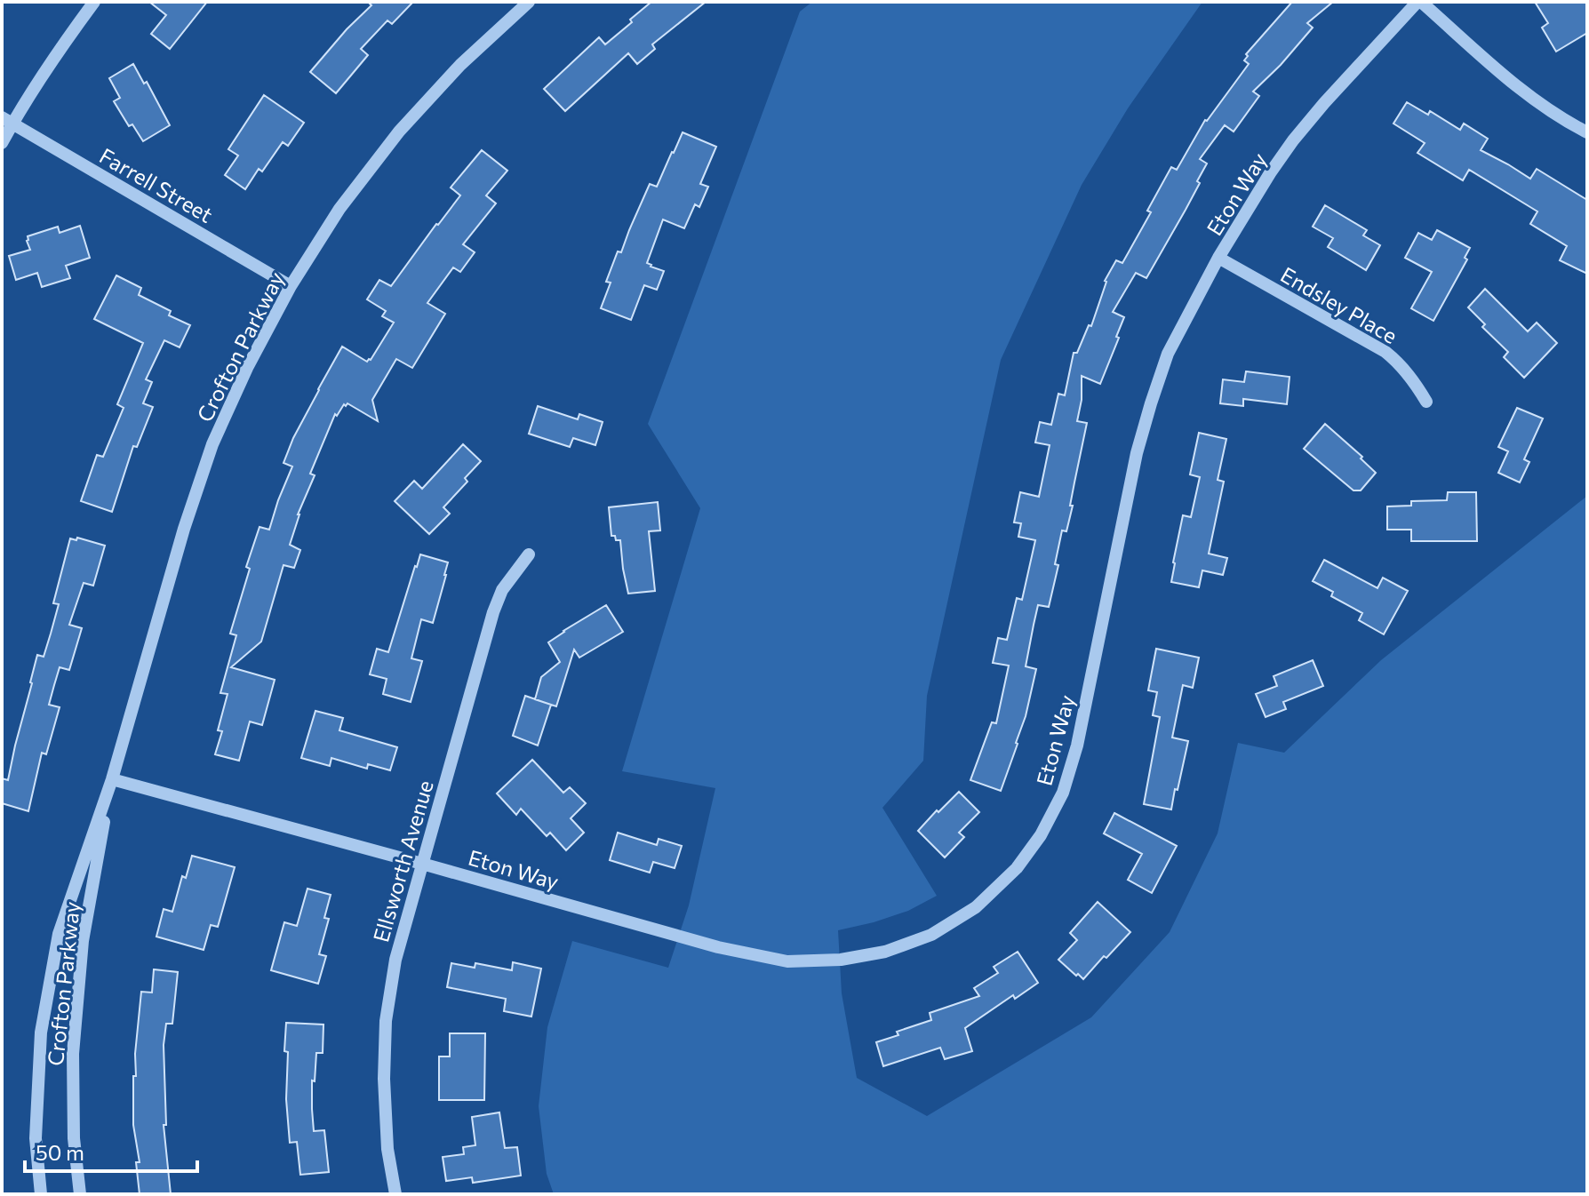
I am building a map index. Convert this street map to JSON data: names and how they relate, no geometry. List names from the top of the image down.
{
  "streets": {
    "street": [
      "Farrell Street",
      "Eton Way",
      "Endsley Place",
      "Crofton Parkway",
      "Ellsworth Avenue"
    ]
  },
  "crossings": [
    ["Farrell Street", "Crofton Parkway"],
    ["Eton Way", "Endsley Place"],
    ["Eton Way", "Crofton Parkway"],
    ["Eton Way", "Ellsworth Avenue"]
  ],
  "scale_bar": "50 m"
}
